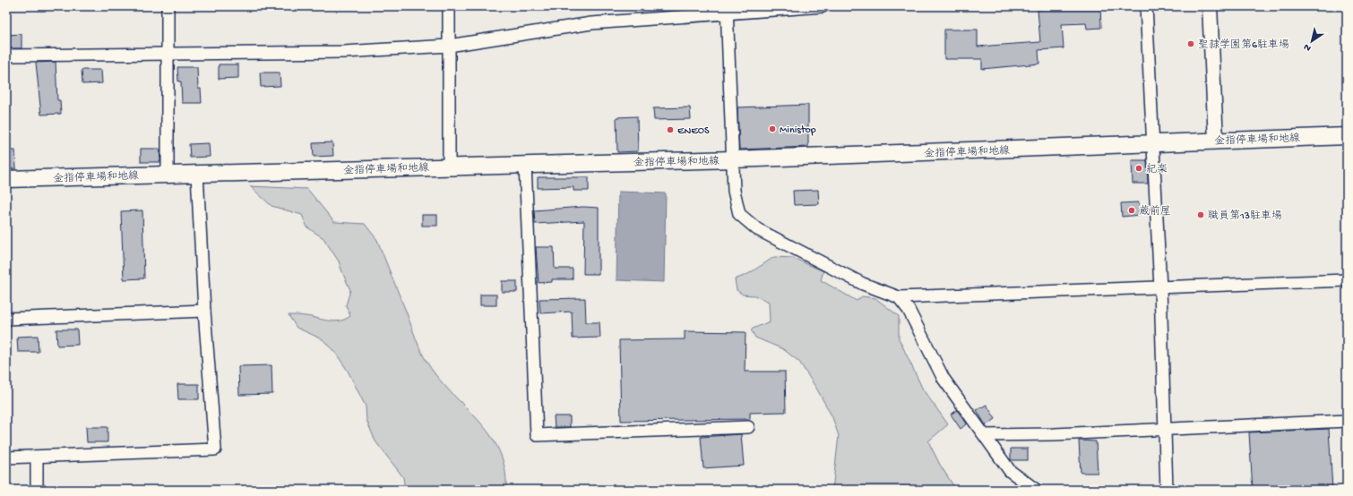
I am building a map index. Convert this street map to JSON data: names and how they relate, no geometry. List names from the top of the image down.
{
  "streets": {
    "main road": ["金指停車場和地線"]
  },
  "places": [
    "聖隷学園第6駐車場",
    "Ministop",
    "ENEOS",
    "紀楽",
    "蔵前屋",
    "職員第13駐車場"
  ],
  "north": "bottom left"
}
